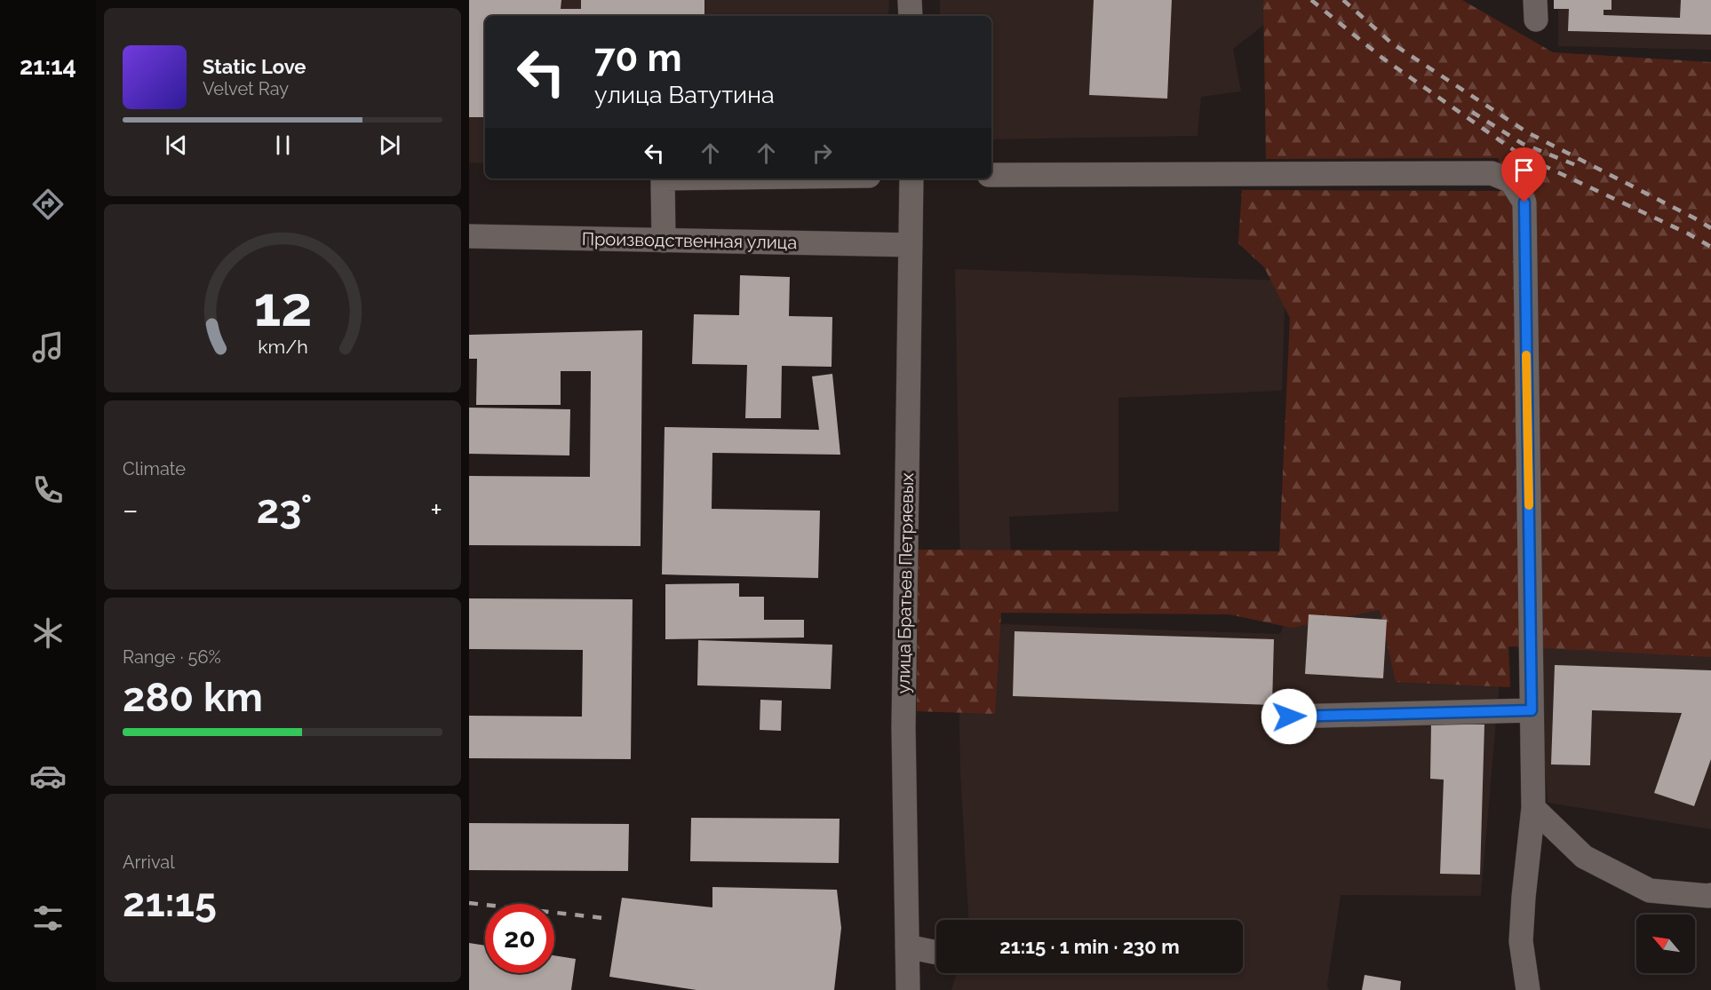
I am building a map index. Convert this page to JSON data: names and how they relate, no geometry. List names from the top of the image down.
{
  "streets": {
    "street": ["Производственная улица", "улица Братьев Петряевых"]
  },
  "crossings": [
    ["Производственная улица", "улица Братьев Петряевых"]
  ],
  "north": "top left",
  "page": {
    "tabs": "21:14",
    "turn": ["70 m", "улица Ватутина"],
    "song": ["Static Love", "Velvet Ray"],
    "tile": [
      "Climate",
      ["Range · 56%", "280 km"],
      ["Arrival", "21:15"]
    ],
    "heat": ["−", "23°", "+"],
    "limit": "20",
    "trip": "21:15 · 1 min · 230 m",
    "gauge": ["12", "km/h"]
  }
}
